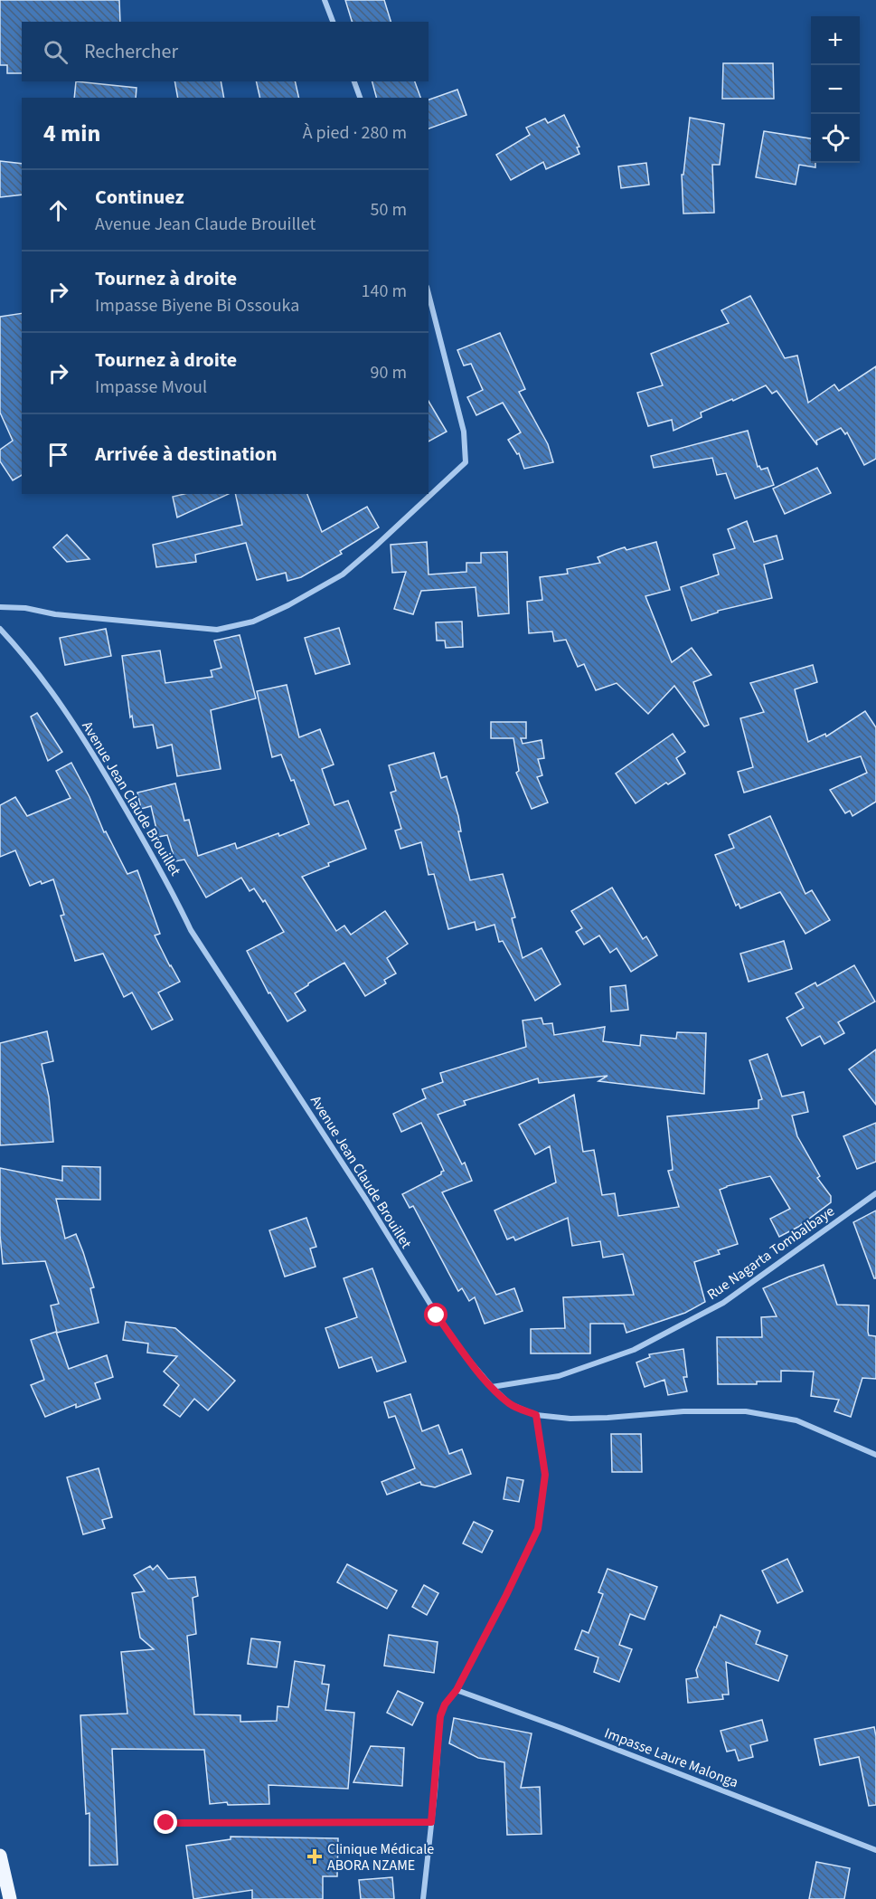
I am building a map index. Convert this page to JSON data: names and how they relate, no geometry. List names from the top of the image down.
{
  "streets": {
    "street": ["Avenue Jean Claude Brouillet", "Rue Nagarta Tombalbaye", "Impasse Laure Malonga"]
  },
  "crossings": [
    ["Avenue Jean Claude Brouillet", "Rue Nagarta Tombalbaye"]
  ],
  "places": {
    "health": ["Clinique Médicale ABORA NZAME"]
  },
  "page": {
    "map_buttons": ["+", "−"],
    "search": "Rechercher",
    "heading": ["4 min", "À pied · 280 m"],
    "list": [
      ["Continuez", "Avenue Jean Claude Brouillet", "50 m"],
      ["Tournez à droite", "Impasse Biyene Bi Ossouka", "140 m"],
      ["Tournez à droite", "Impasse Mvoul", "90 m"],
      "Arrivée à destination"
    ]
  }
}
